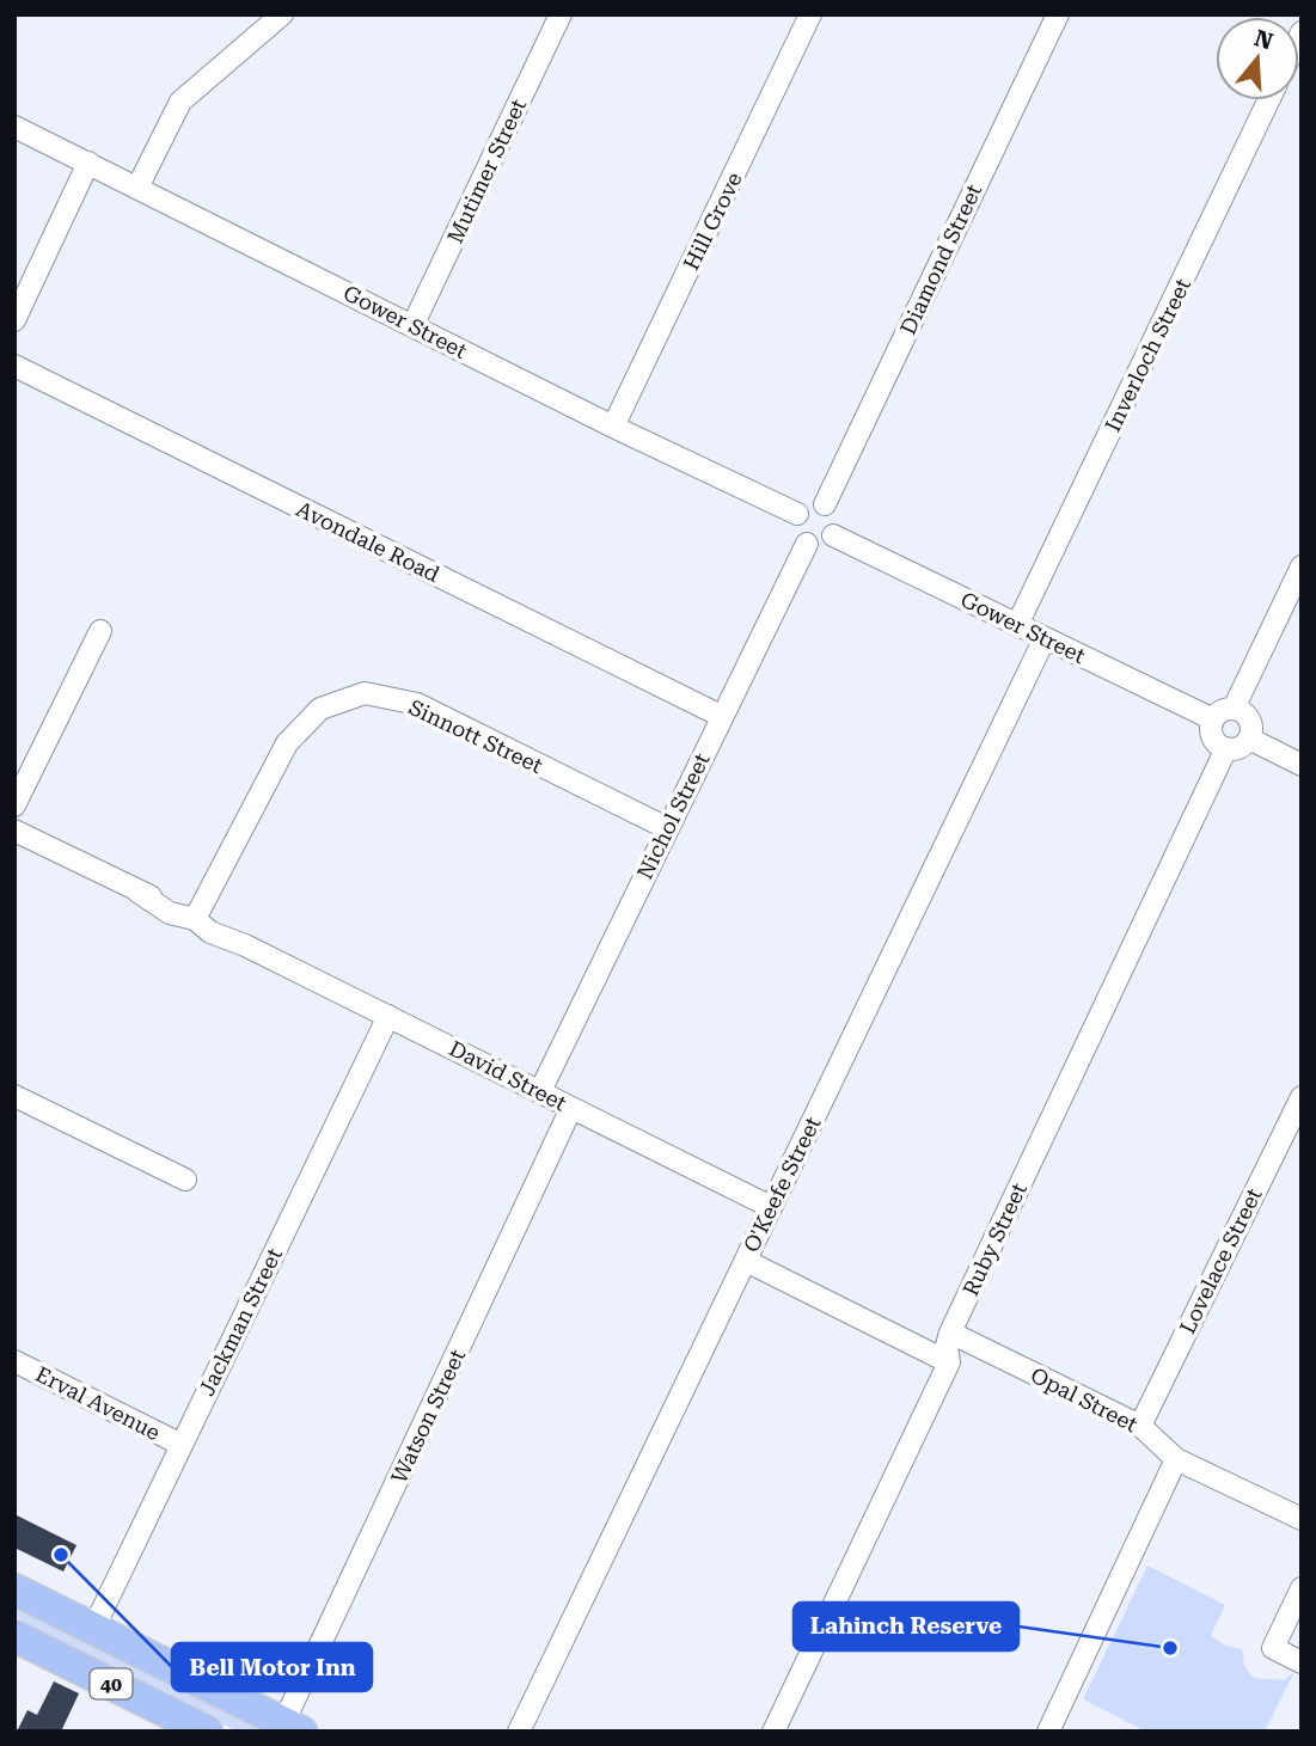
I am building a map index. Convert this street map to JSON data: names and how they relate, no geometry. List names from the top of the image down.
{
  "streets": {
    "highway": ["40"],
    "street": [
      "Mutimer Street",
      "Hill Grove",
      "Diamond Street",
      "Gower Street",
      "Inverloch Street",
      "Avondale Road",
      "Sinnott Street",
      "Nichol Street",
      "David Street",
      "O'Keefe Street",
      "Ruby Street",
      "Lovelace Street",
      "Jackman Street",
      "Opal Street",
      "Erval Avenue",
      "Watson Street"
    ]
  },
  "crossings": [
    ["Mutimer Street", "Gower Street"],
    ["Hill Grove", "Gower Street"],
    ["Diamond Street", "Gower Street"],
    ["Diamond Street", "Nichol Street"],
    ["Gower Street", "Inverloch Street"],
    ["Gower Street", "Nichol Street"],
    ["Gower Street", "O'Keefe Street"],
    ["Gower Street", "Ruby Street"],
    ["Avondale Road", "Nichol Street"],
    ["Sinnott Street", "Nichol Street"],
    ["Sinnott Street", "David Street"],
    ["Nichol Street", "David Street"],
    ["David Street", "O'Keefe Street"],
    ["David Street", "Jackman Street"],
    ["David Street", "Watson Street"],
    ["Ruby Street", "Opal Street"],
    ["Lovelace Street", "Opal Street"],
    ["Jackman Street", "Erval Avenue"],
    ["Jackman Street", "40"],
    ["Watson Street", "40"]
  ],
  "places": ["Bell Motor Inn", "Lahinch Reserve"],
  "north": "top"
}
